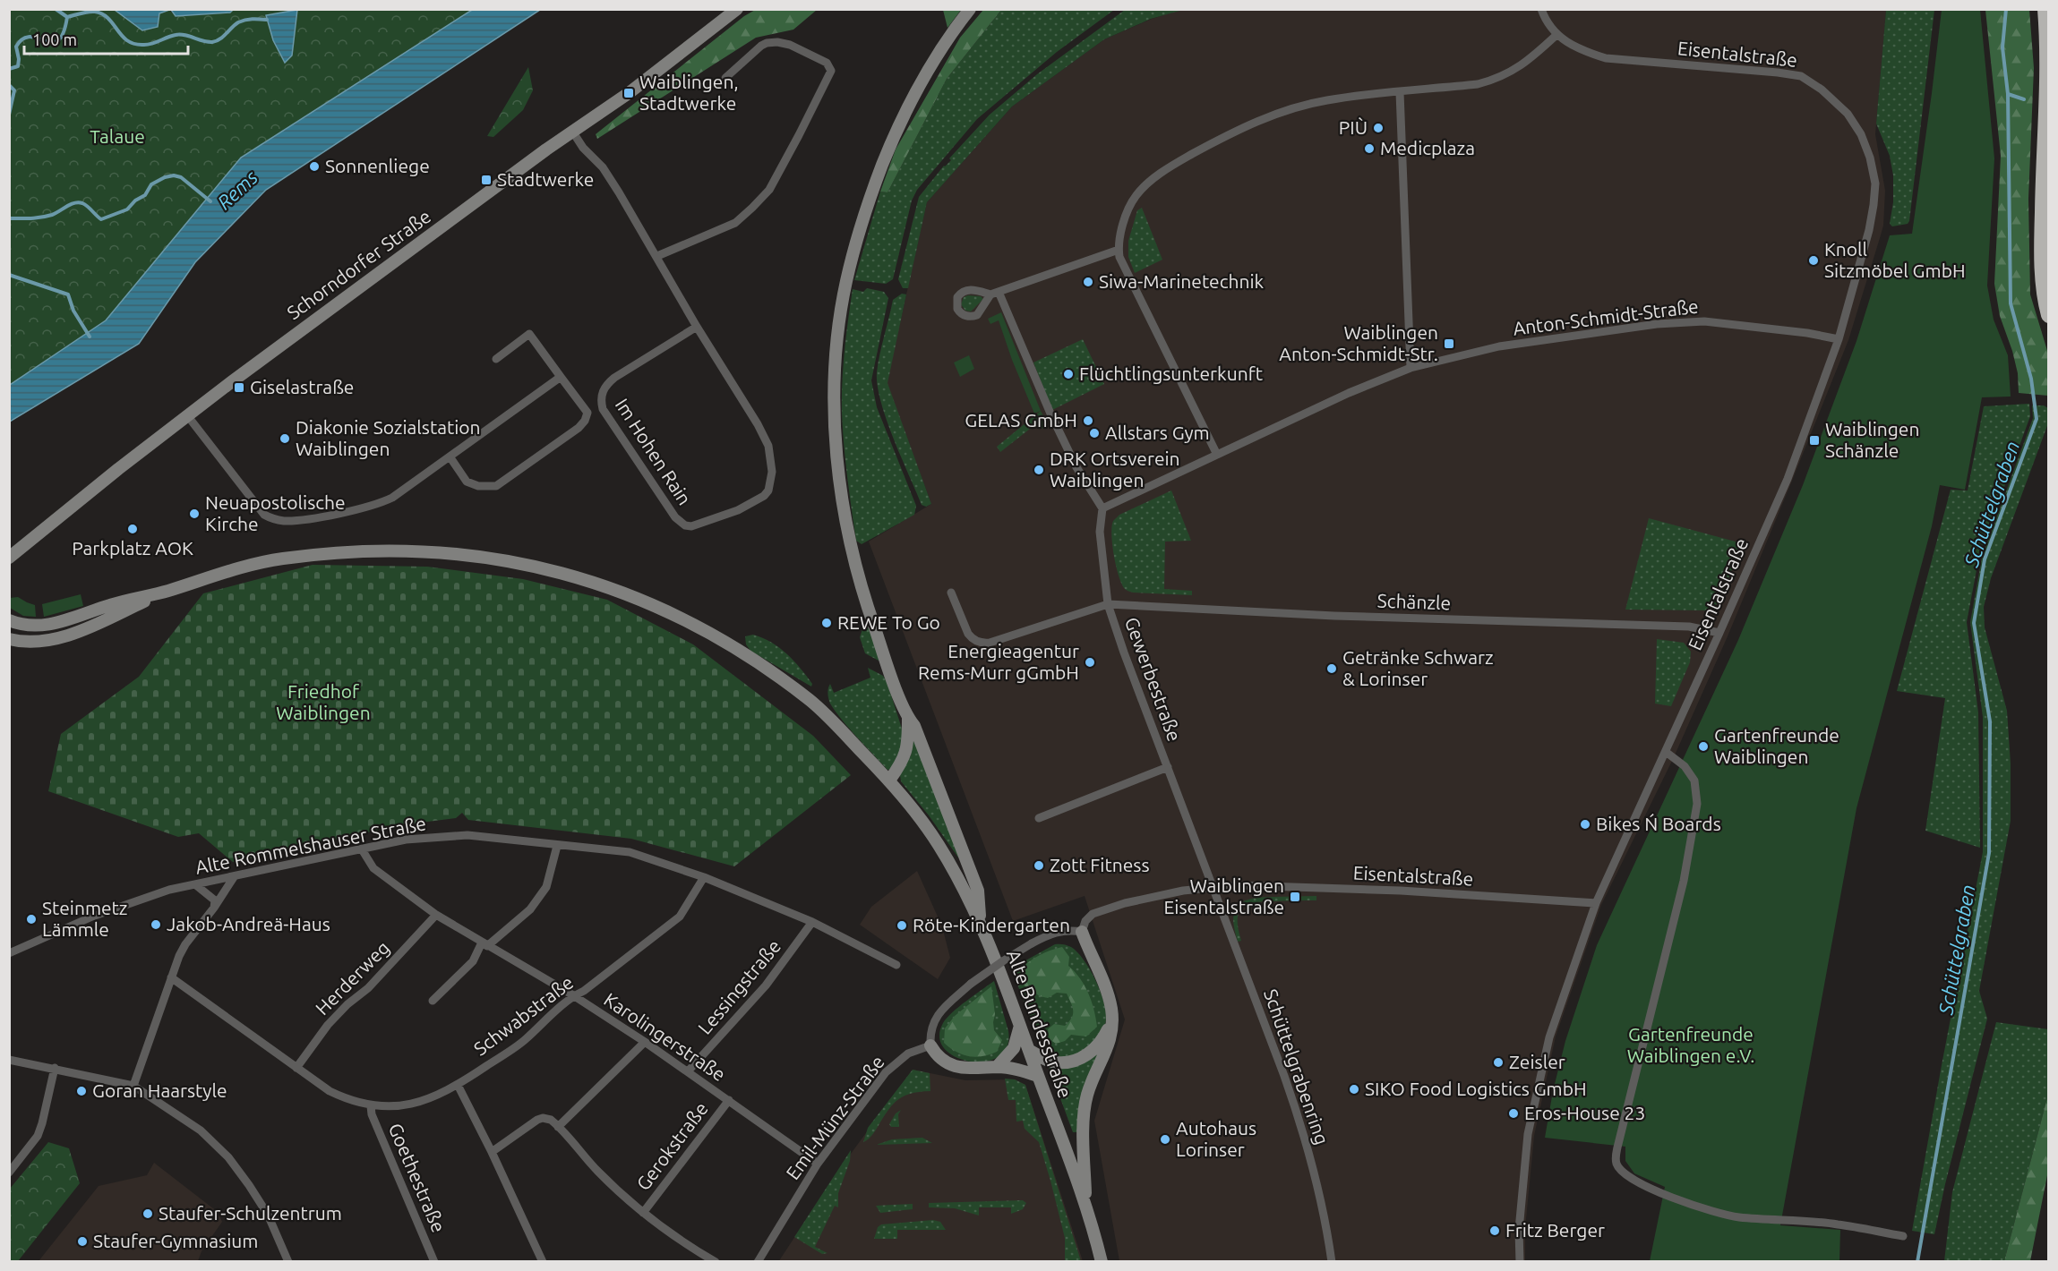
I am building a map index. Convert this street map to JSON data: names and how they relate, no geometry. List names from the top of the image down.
{
  "streets": {
    "main road": ["Schorndorfer Straße", "Alte Bundesstraße"],
    "street": [
      "Eisentalstraße",
      "Anton-Schmidt-Straße",
      "Im Hohen Rain",
      "Schänzle",
      "Gewerbestraße",
      "Alte Rommelshauser Straße",
      "Herderweg",
      "Lessingstraße",
      "Schwabstraße",
      "Karolingerstraße",
      "Schüttelgrabenring",
      "Emil-Münz-Straße",
      "Gerokstraße",
      "Goethestraße"
    ]
  },
  "crossings": [
    ["Eisentalstraße", "Anton-Schmidt-Straße"],
    ["Eisentalstraße", "Schänzle"],
    ["Eisentalstraße", "Gewerbestraße"],
    ["Eisentalstraße", "Schüttelgrabenring"],
    ["Schorndorfer Straße", "Im Hohen Rain"],
    ["Schänzle", "Gewerbestraße"],
    ["Gewerbestraße", "Schüttelgrabenring"],
    ["Alte Rommelshauser Straße", "Lessingstraße"],
    ["Alte Rommelshauser Straße", "Schwabstraße"],
    ["Alte Rommelshauser Straße", "Karolingerstraße"],
    ["Herderweg", "Schwabstraße"],
    ["Herderweg", "Karolingerstraße"],
    ["Lessingstraße", "Karolingerstraße"],
    ["Schwabstraße", "Karolingerstraße"],
    ["Schwabstraße", "Goethestraße"],
    ["Karolingerstraße", "Emil-Münz-Straße"],
    ["Karolingerstraße", "Gerokstraße"]
  ],
  "water": ["Rems", "Schüttelgraben"],
  "parks": ["Talaue", "Friedhof Waiblingen", "Gartenfreunde Waiblingen e.V."],
  "places": {
    "transit": [
      "Waiblingen, Stadtwerke",
      "Stadtwerke",
      "Waiblingen Anton-Schmidt-Str.",
      "Giselastraße",
      "Waiblingen Schänzle",
      "Waiblingen Eisentalstraße"
    ],
    "other": [
      "PIÙ",
      "Medicplaza",
      "Sonnenliege",
      "Knoll Sitzmöbel GmbH",
      "Siwa-Marinetechnik",
      "Flüchtlingsunterkunft",
      "GELAS GmbH",
      "Allstars Gym",
      "Diakonie Sozialstation Waiblingen",
      "DRK Ortsverein Waiblingen",
      "Neuapostolische Kirche",
      "Parkplatz AOK",
      "REWE To Go",
      "Energieagentur Rems-Murr gGmbH",
      "Getränke Schwarz & Lorinser",
      "Gartenfreunde Waiblingen",
      "Bikes Ń Boards",
      "Zott Fitness",
      "Steinmetz Lämmle",
      "Jakob-Andreä-Haus",
      "Röte-Kindergarten",
      "Zeisler",
      "SIKO Food Logistics GmbH",
      "Goran Haarstyle",
      "Eros-House 23",
      "Autohaus Lorinser",
      "Staufer-Schulzentrum",
      "Fritz Berger",
      "Staufer-Gymnasium"
    ]
  },
  "scale_bar": "100 m"
}
